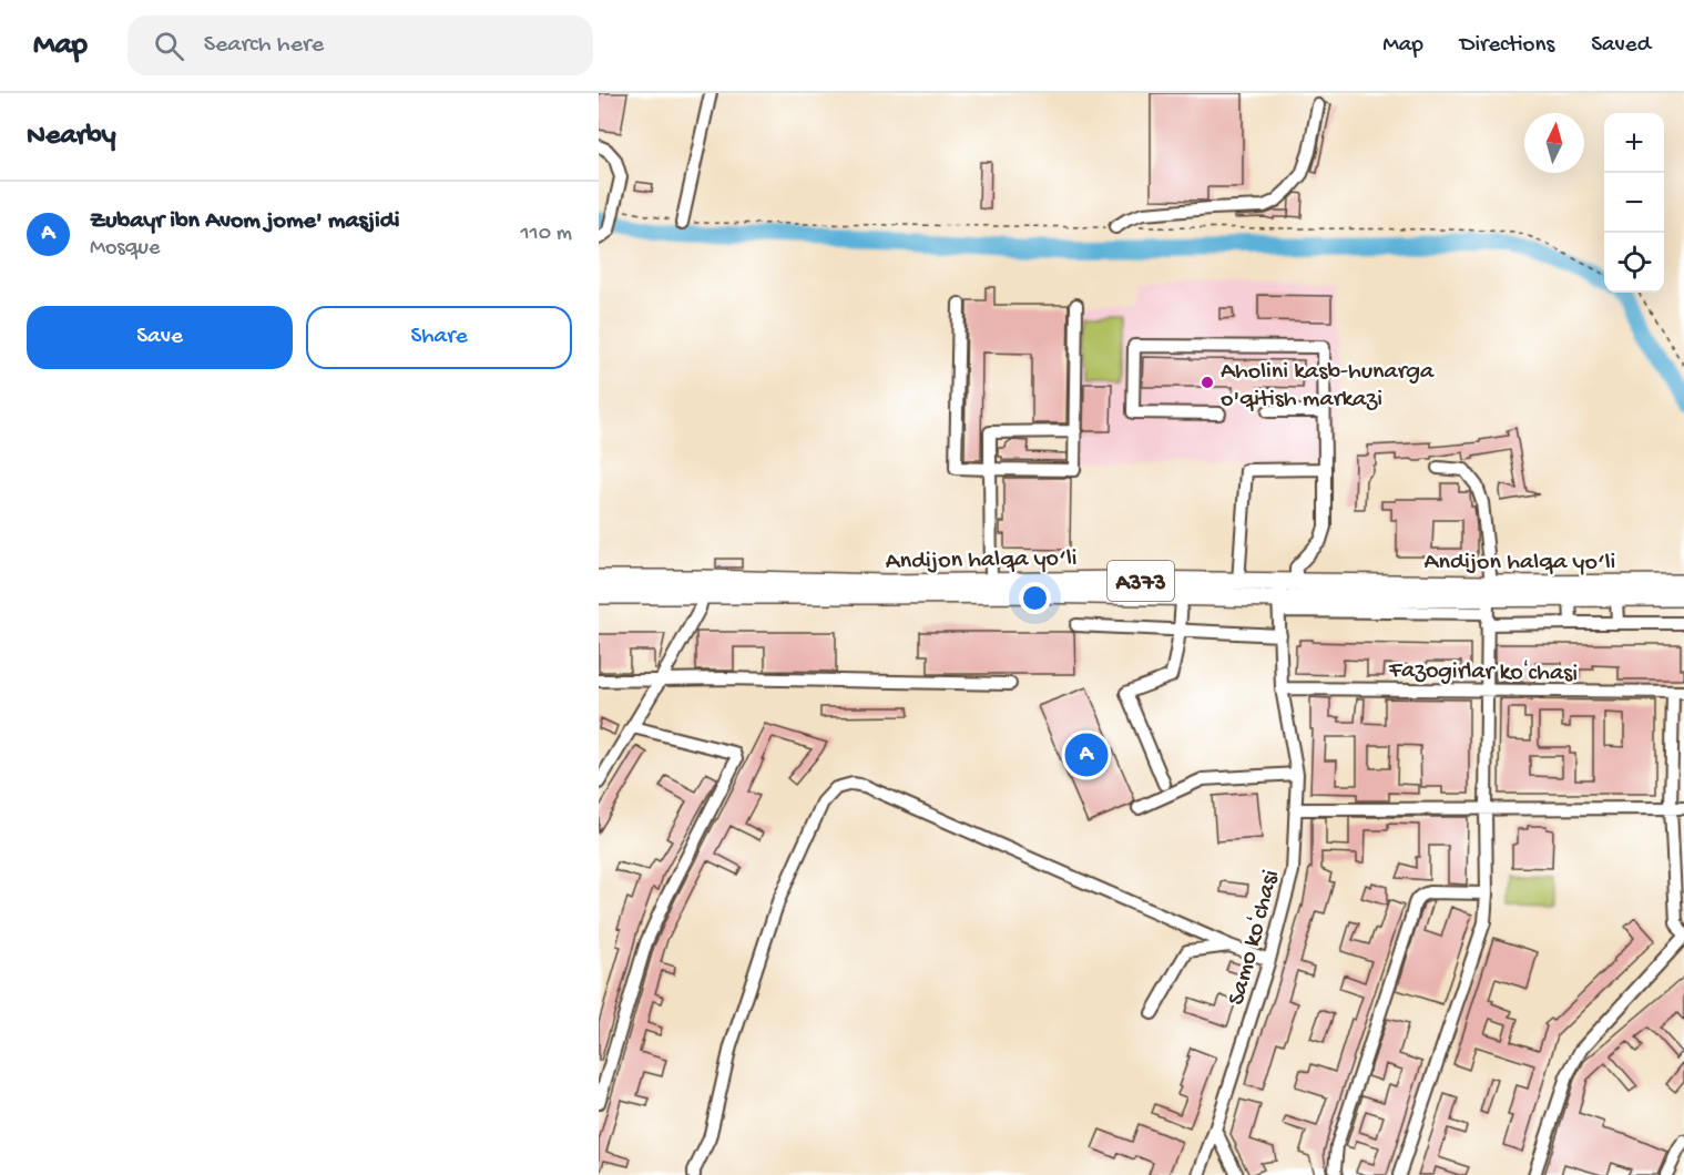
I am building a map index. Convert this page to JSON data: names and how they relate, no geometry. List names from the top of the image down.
{
  "streets": {
    "highway": ["Andijon halqa yo‘li", "A373"],
    "street": ["Fazogirlar koʻchasi", "Samo koʻchasi"]
  },
  "crossings": [
    ["Andijon halqa yo‘li", "Samo koʻchasi"],
    ["Fazogirlar koʻchasi", "Samo koʻchasi"]
  ],
  "places": ["Aholini kasb-hunarga o'qitish markazi"],
  "north": "top",
  "page": {
    "header": "Map",
    "search": "Search here",
    "nav": ["Map", "Directions", "Saved"],
    "heading": "Nearby",
    "map_buttons": ["+", "−"],
    "list": [
      {
        "mark": "A",
        "name": "Zubayr ibn Avom jome' masjidi",
        "note": "Mosque",
        "value": "110 m"
      }
    ],
    "buttons": ["Save", "Share"],
    "pins": "A"
  }
}
